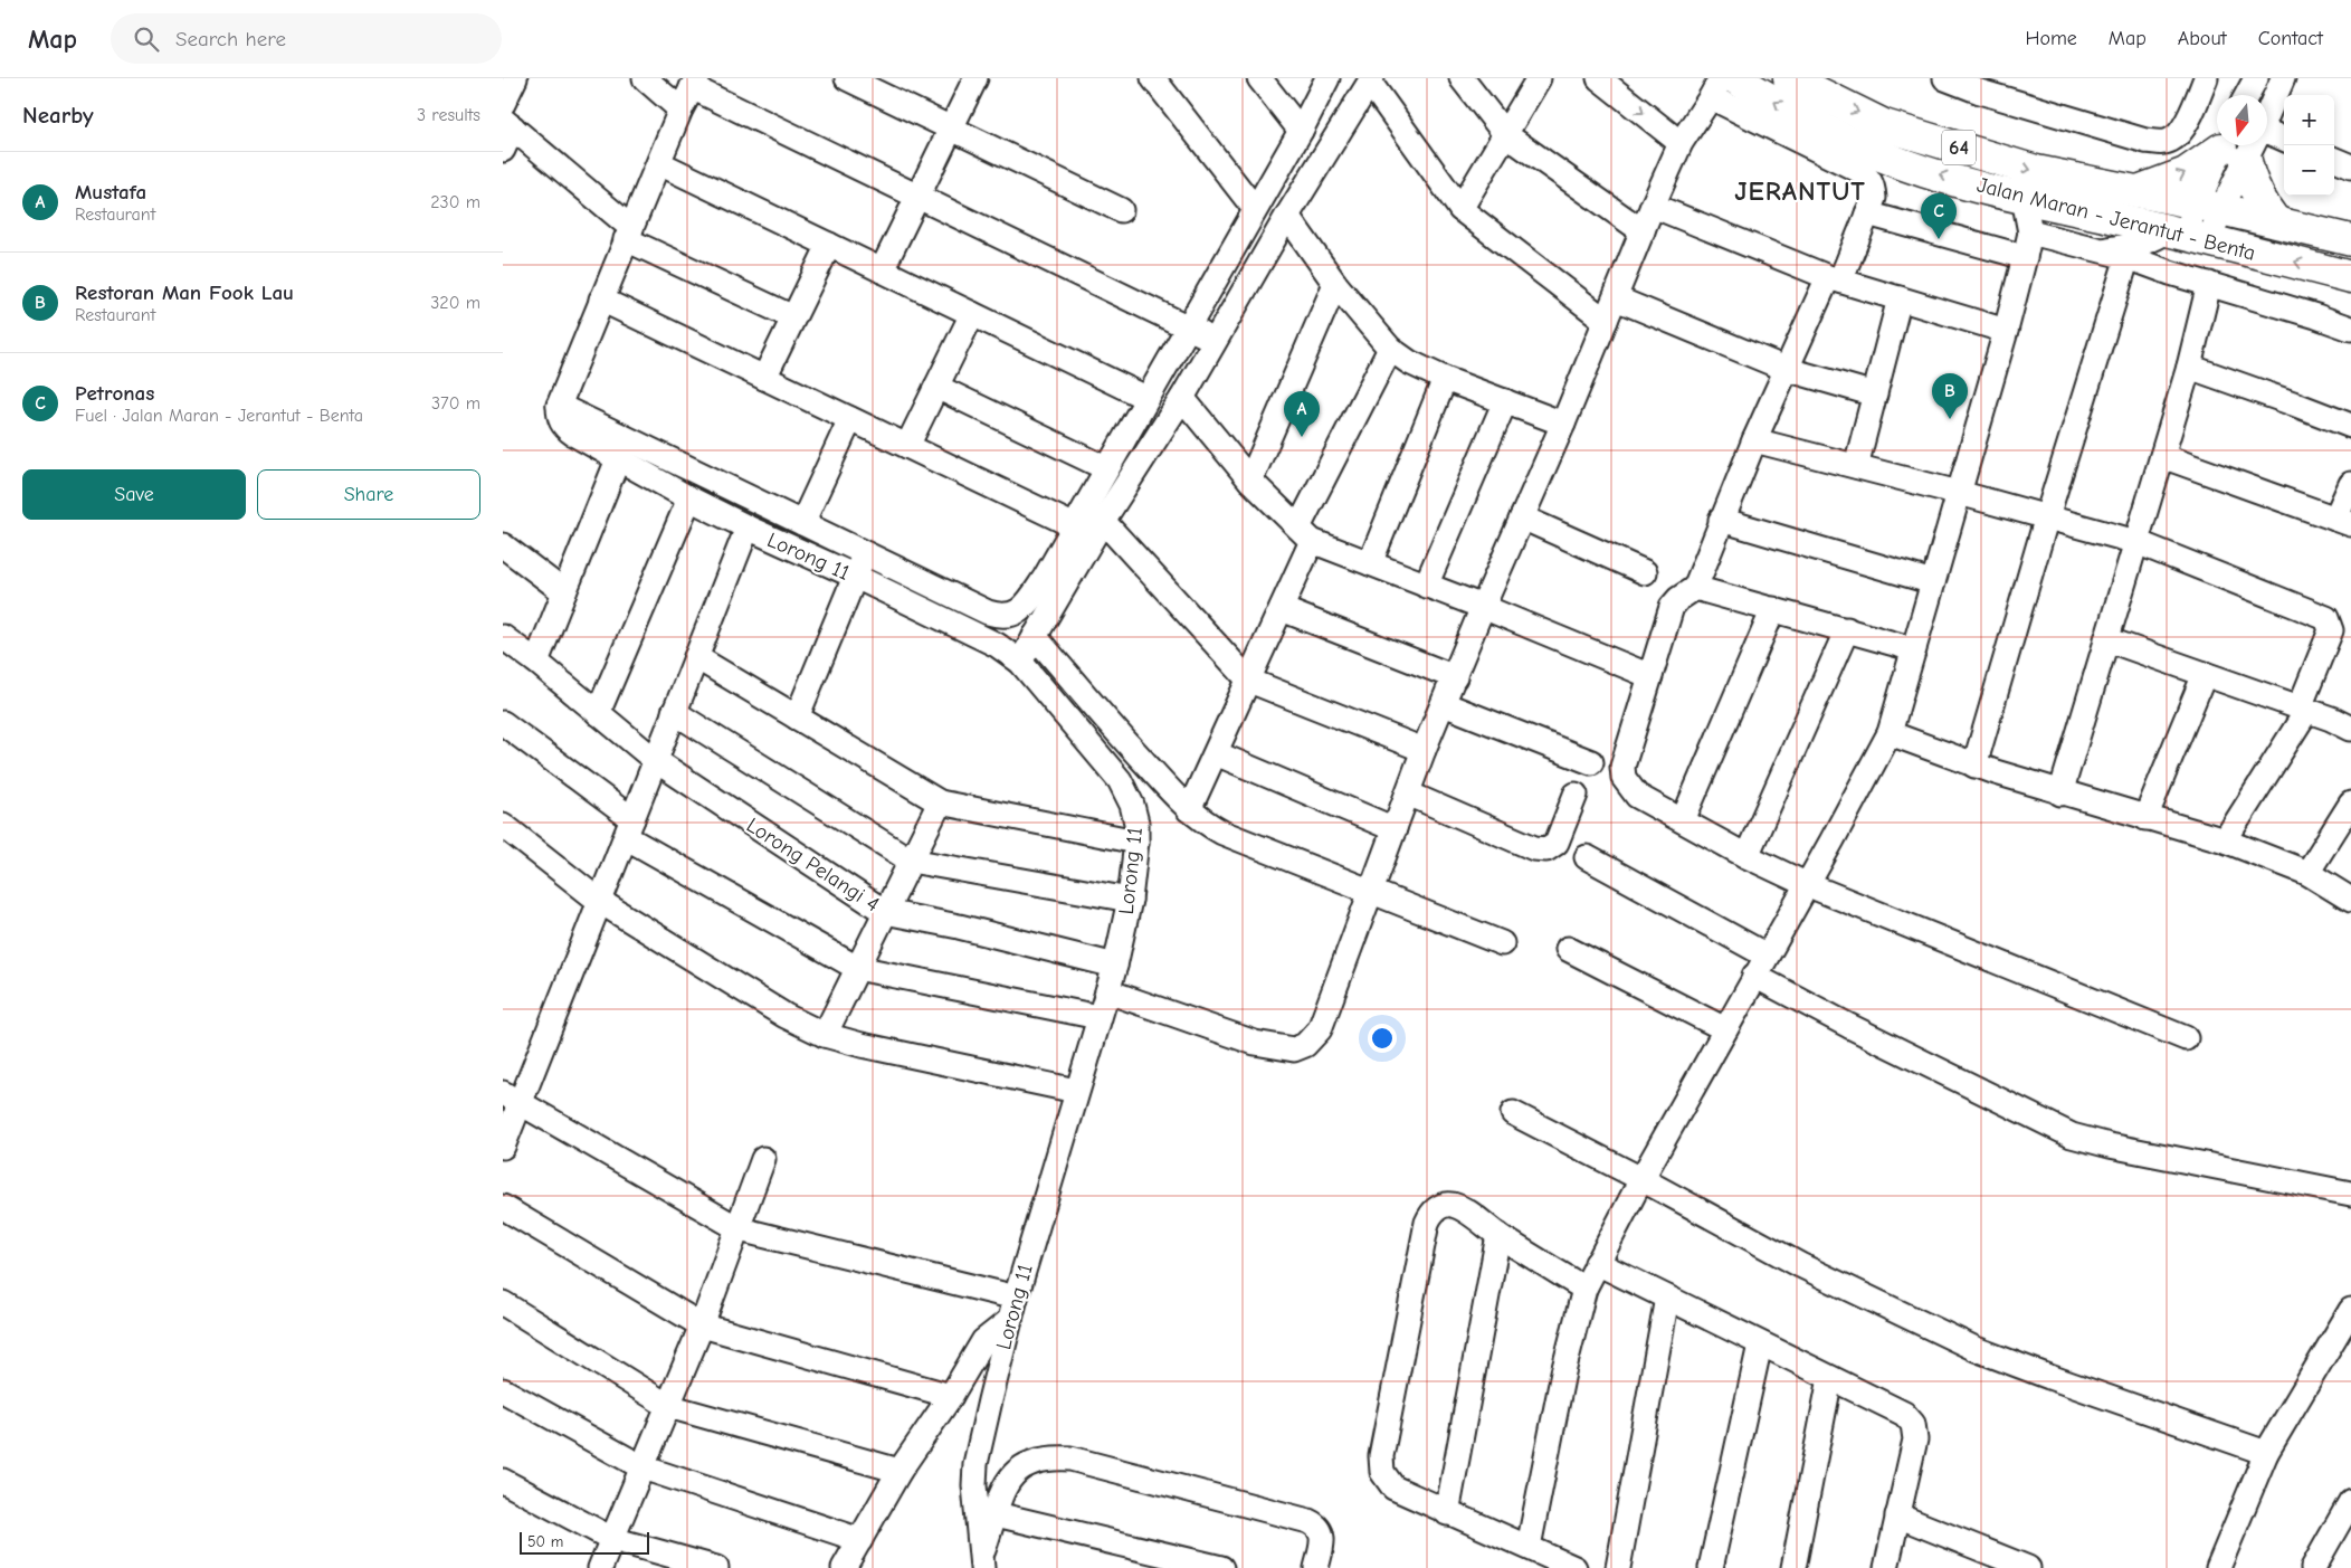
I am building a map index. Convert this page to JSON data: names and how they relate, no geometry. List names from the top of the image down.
{
  "streets": {
    "main road": ["64", "Jalan Maran - Jerantut - Benta"],
    "street": ["Lorong 11", "Lorong Pelangi 4"]
  },
  "crossings": [
    ["Lorong 11", "Lorong Pelangi 4"]
  ],
  "districts": ["JERANTUT"],
  "scale_bar": "50 m",
  "north": "bottom",
  "page": {
    "header": "Map",
    "search": "Search here",
    "nav": [
      "Home",
      "Map",
      "About",
      "Contact"
    ],
    "heading": ["Nearby", "3 results"],
    "map_buttons": ["+", "−"],
    "list": [
      {
        "mark": "A",
        "name": "Mustafa",
        "note": "Restaurant",
        "value": "230 m"
      },
      {
        "mark": "B",
        "name": "Restoran Man Fook Lau",
        "note": "Restaurant",
        "value": "320 m"
      },
      {
        "mark": "C",
        "name": "Petronas",
        "note": "Fuel · Jalan Maran - Jerantut - Benta",
        "value": "370 m"
      }
    ],
    "pins": ["C", "B", "A"],
    "buttons": ["Save", "Share"],
    "scale": "50 m"
  }
}
